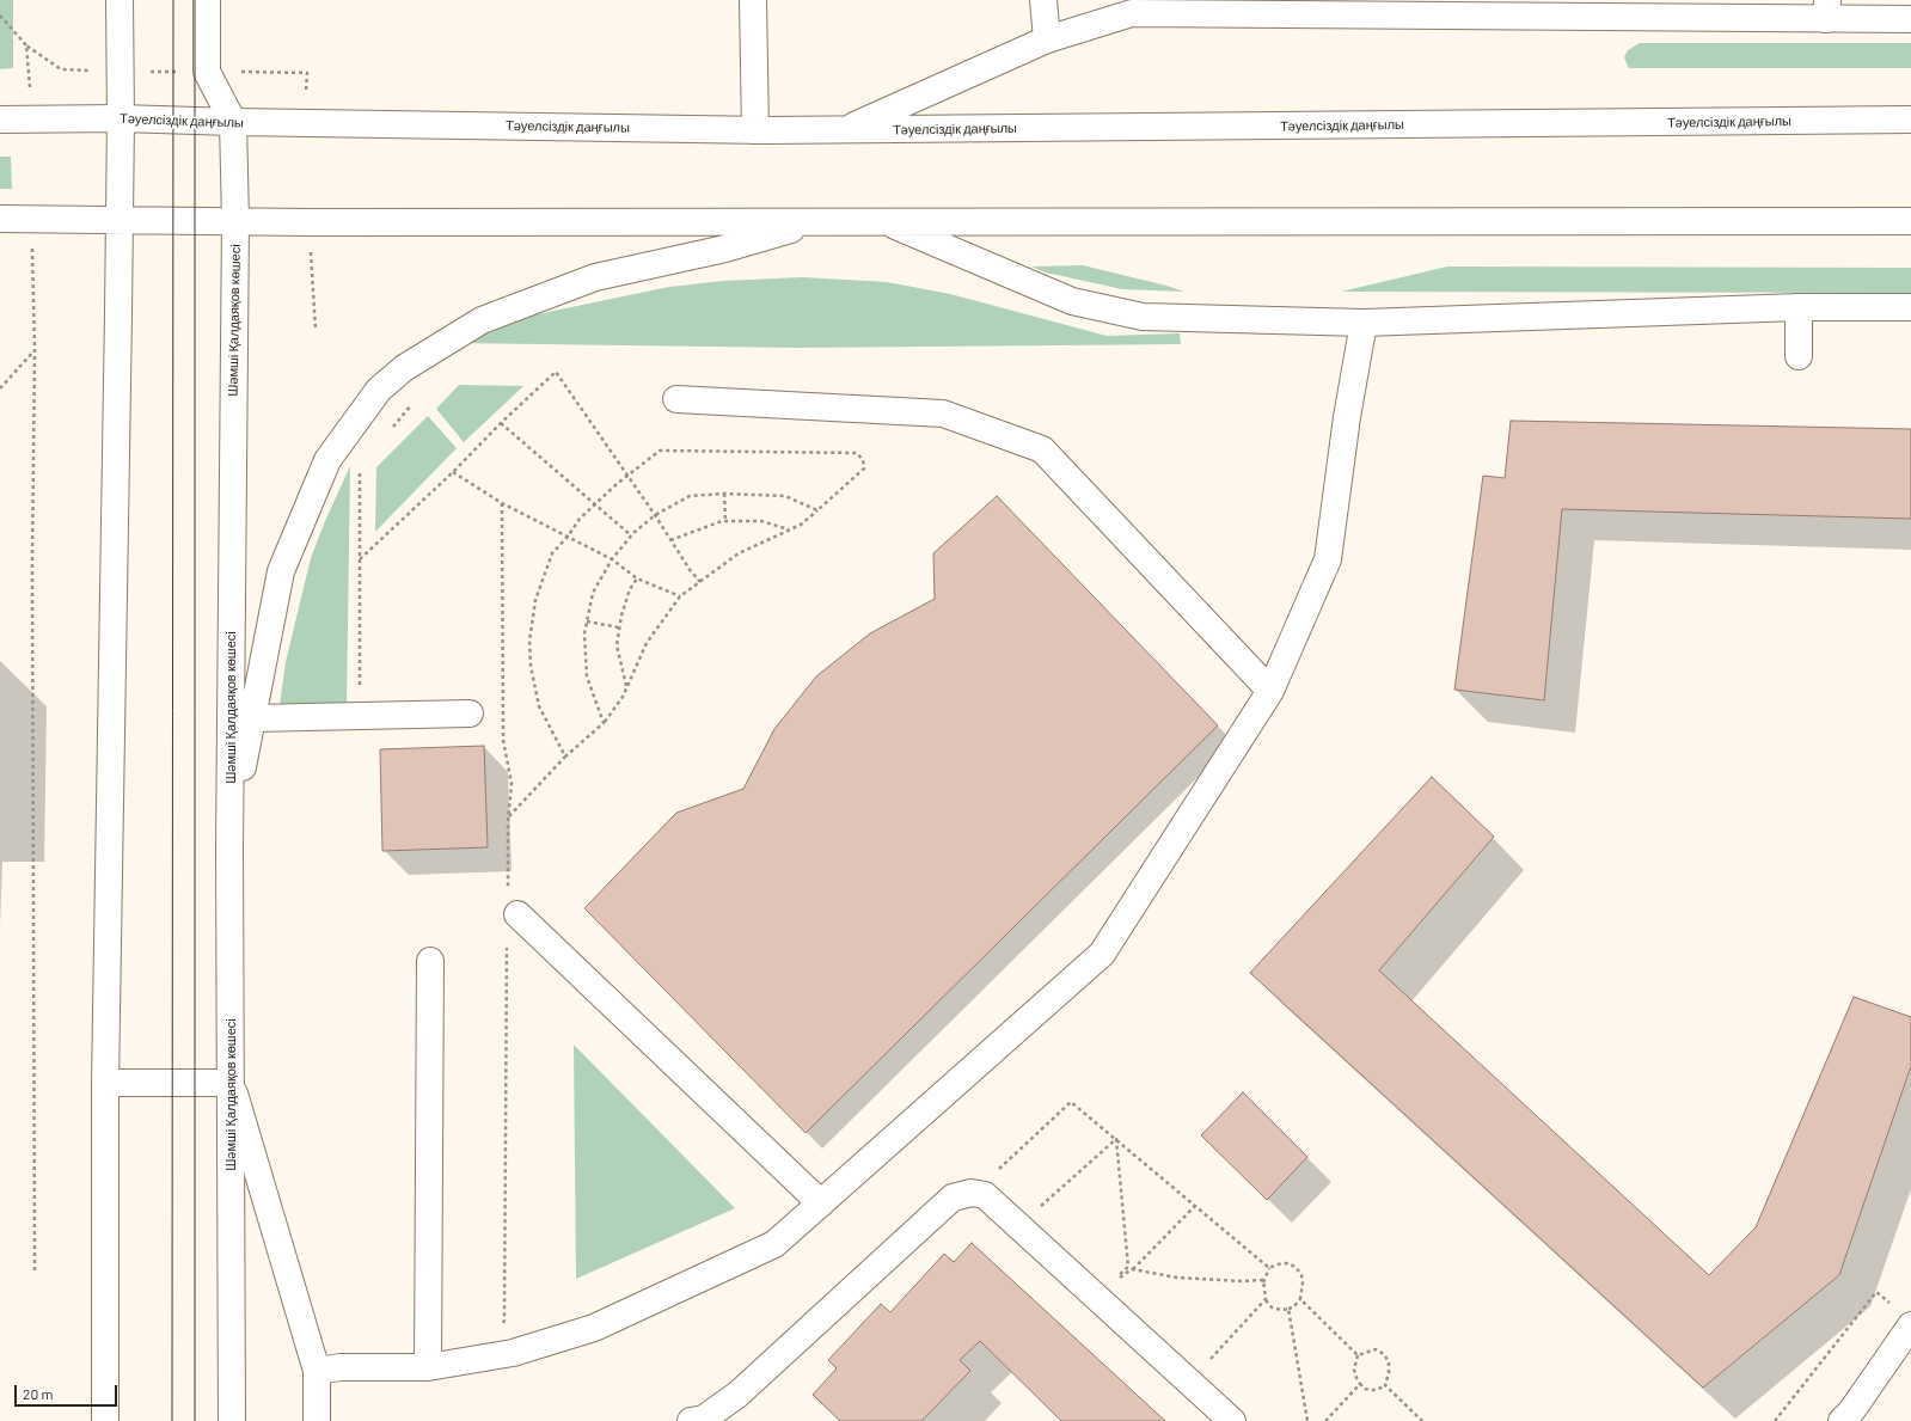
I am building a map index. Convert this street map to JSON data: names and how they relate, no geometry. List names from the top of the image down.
{
  "streets": {
    "main road": ["Тәуелсіздік даңғылы", "Шәмші Қалдаяқов көшесі"]
  },
  "crossings": [
    ["Тәуелсіздік даңғылы", "Шәмші Қалдаяқов көшесі"]
  ],
  "scale_bar": "20 m"
}
